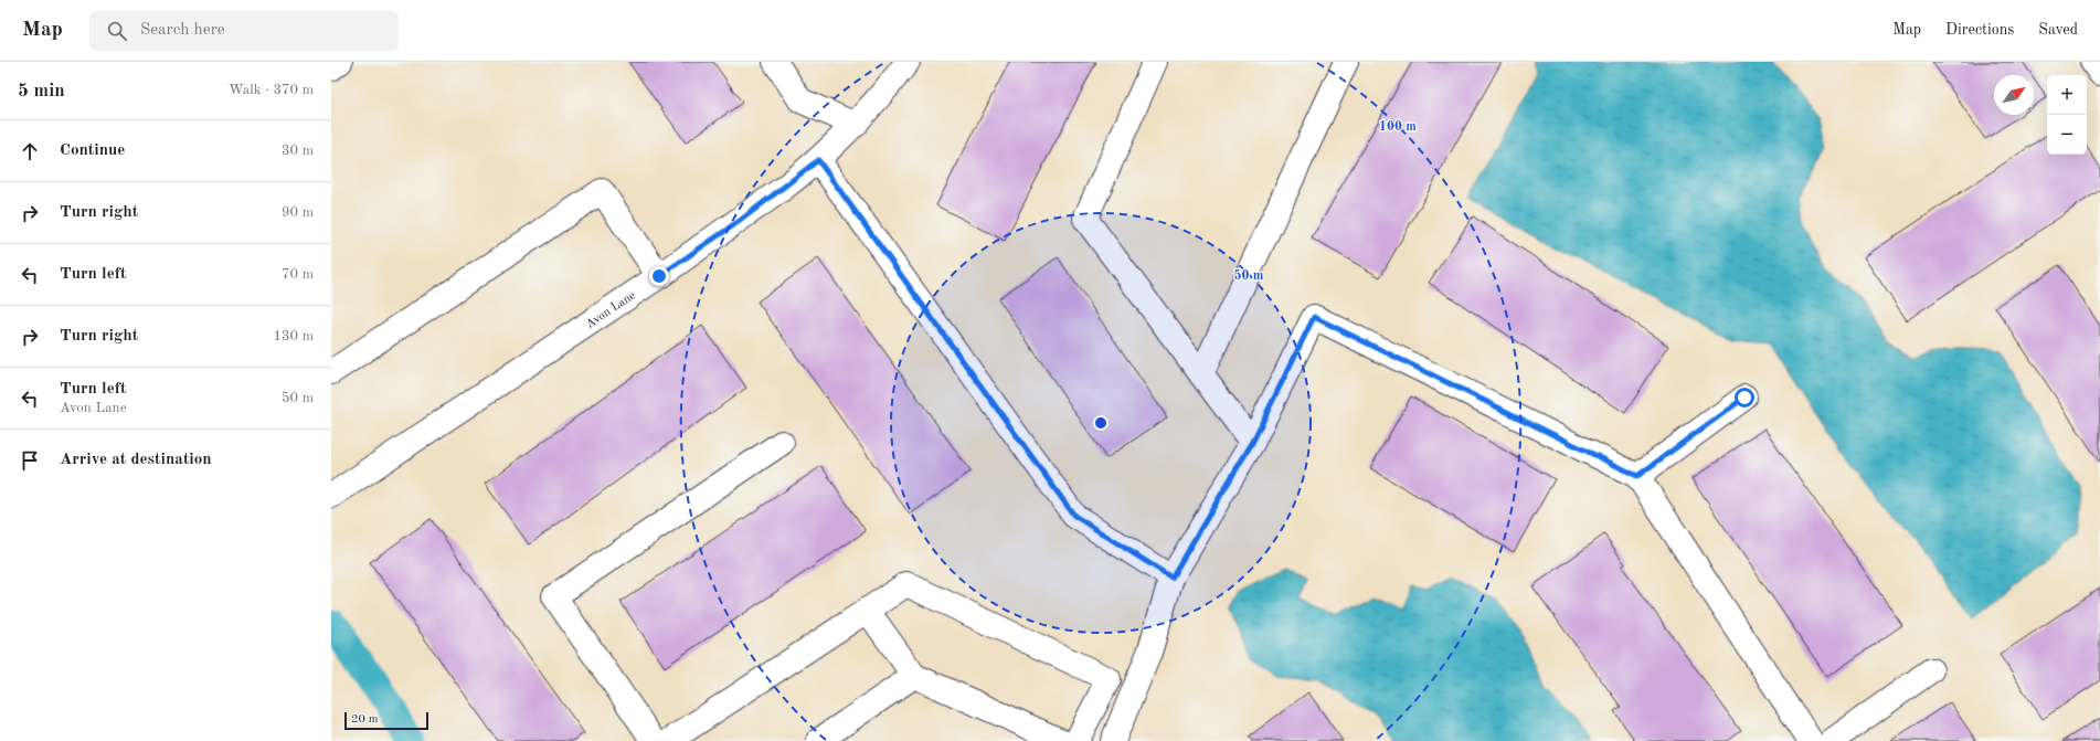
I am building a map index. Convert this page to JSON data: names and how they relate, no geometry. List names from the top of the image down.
{
  "streets": {
    "street": ["Avon Lane"]
  },
  "scale_bar": "20 m",
  "north": "top right",
  "page": {
    "header": "Map",
    "search": "Search here",
    "nav": ["Map", "Directions", "Saved"],
    "heading": ["5 min", "Walk · 370 m"],
    "map_buttons": ["+", "−"],
    "list": [
      ["Continue", "30 m"],
      ["Turn right", "90 m"],
      ["Turn left", "70 m"],
      ["Turn right", "130 m"],
      ["Turn left", "Avon Lane", "50 m"],
      "Arrive at destination"
    ],
    "scale": "20 m"
  },
  "rings": ["100 m", "50 m"]
}
